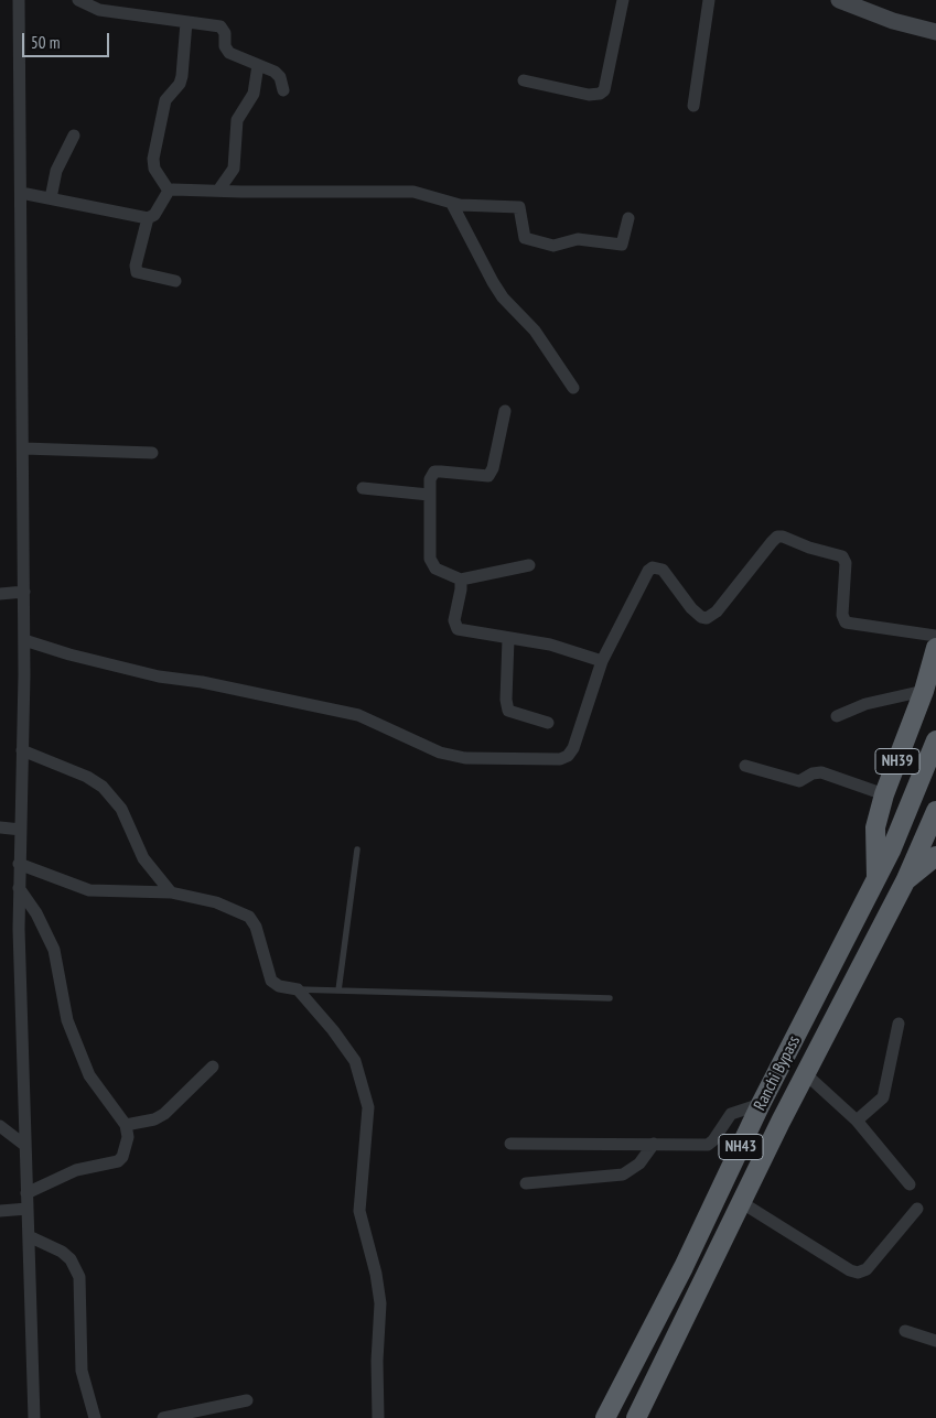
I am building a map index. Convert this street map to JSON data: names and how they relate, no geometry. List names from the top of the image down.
{
  "streets": {
    "highway": ["NH39", "Ranchi Bypass", "NH43"]
  },
  "crossings": [
    ["NH39", "Ranchi Bypass"],
    ["NH39", "NH43"],
    ["Ranchi Bypass", "NH43"]
  ],
  "scale_bar": "50 m"
}
